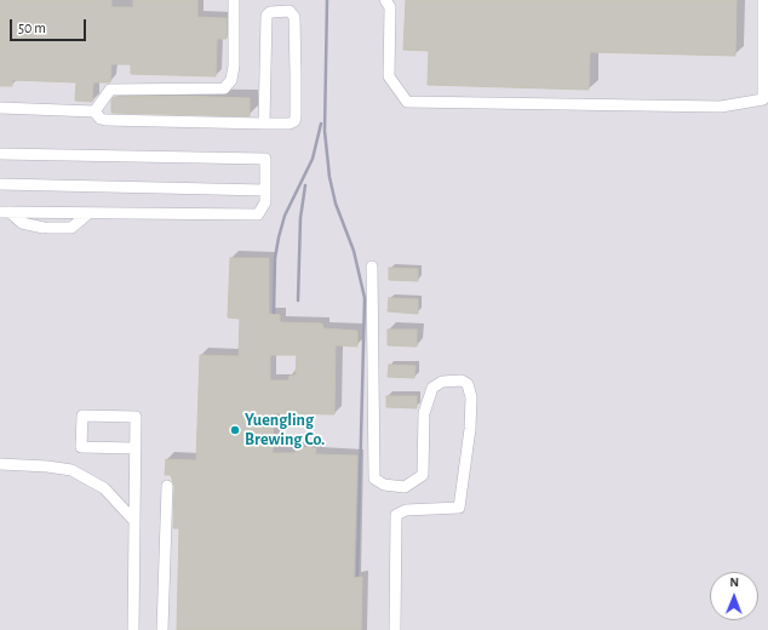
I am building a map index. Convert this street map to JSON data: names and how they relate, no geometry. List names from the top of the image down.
{
  "places": ["Yuengling Brewing Co."],
  "scale_bar": "50 m",
  "north": "top"
}
